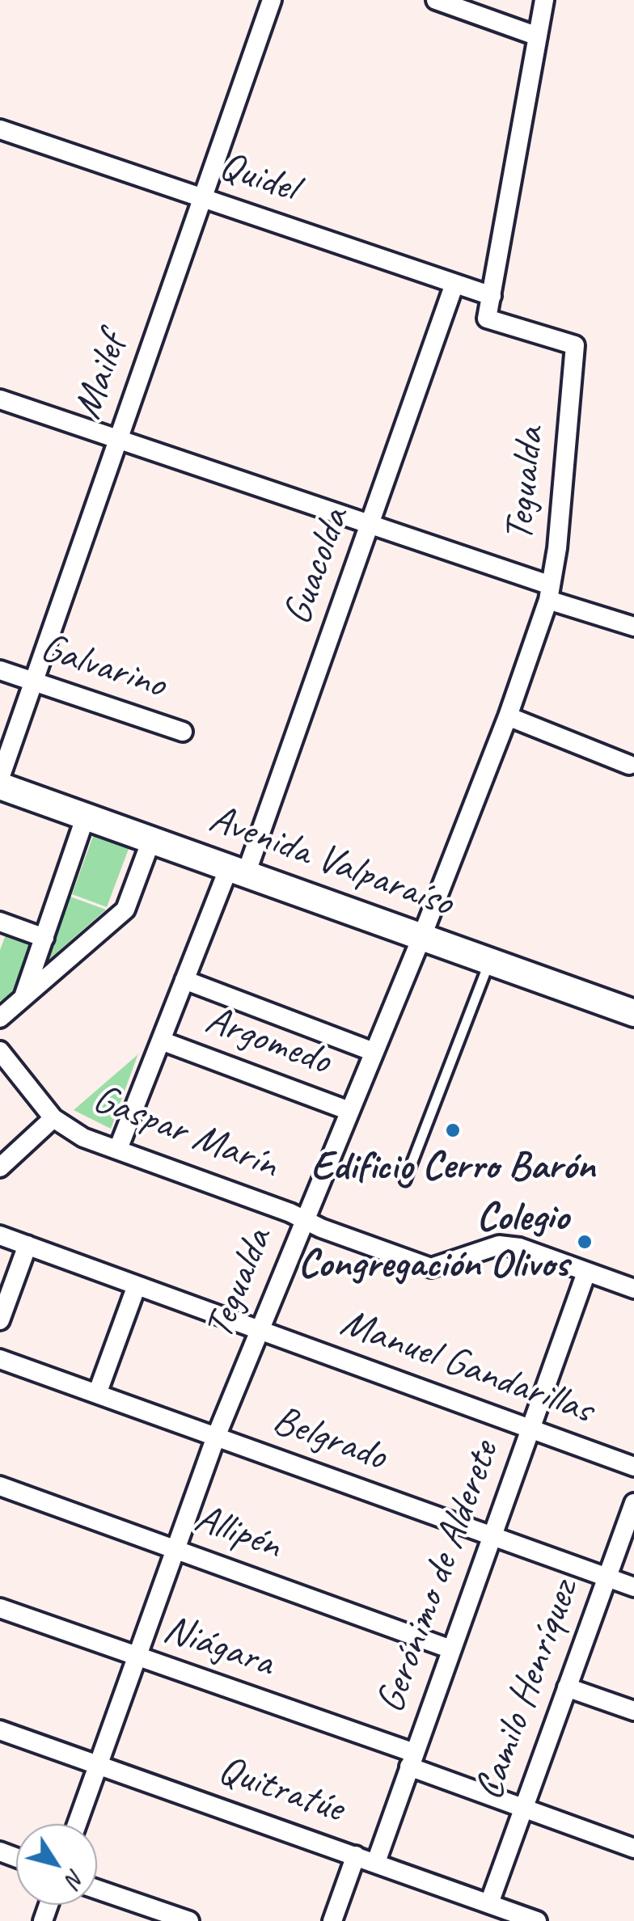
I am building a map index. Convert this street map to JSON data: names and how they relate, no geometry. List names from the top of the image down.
{
  "streets": {
    "main road": ["Avenida Valparaíso"],
    "street": [
      "Quidel",
      "Mailef",
      "Tegualda",
      "Guacolda",
      "Galvarino",
      "Argomedo",
      "Gaspar Marín",
      "Manuel Gandarillas",
      "Belgrado",
      "Allipén",
      "Gerónimo de Alderete",
      "Niágara",
      "Camilo Henríquez",
      "Quitratúe"
    ]
  },
  "crossings": [
    ["Quidel", "Mailef"],
    ["Quidel", "Tegualda"],
    ["Quidel", "Guacolda"],
    ["Mailef", "Galvarino"],
    ["Tegualda", "Avenida Valparaíso"],
    ["Tegualda", "Argomedo"],
    ["Tegualda", "Gaspar Marín"],
    ["Tegualda", "Manuel Gandarillas"],
    ["Tegualda", "Belgrado"],
    ["Tegualda", "Allipén"],
    ["Tegualda", "Niágara"],
    ["Tegualda", "Quitratúe"],
    ["Guacolda", "Avenida Valparaíso"],
    ["Guacolda", "Argomedo"],
    ["Guacolda", "Gaspar Marín"],
    ["Gaspar Marín", "Gerónimo de Alderete"],
    ["Manuel Gandarillas", "Gerónimo de Alderete"],
    ["Belgrado", "Gerónimo de Alderete"],
    ["Belgrado", "Camilo Henríquez"],
    ["Allipén", "Gerónimo de Alderete"],
    ["Gerónimo de Alderete", "Niágara"],
    ["Gerónimo de Alderete", "Quitratúe"],
    ["Niágara", "Camilo Henríquez"],
    ["Camilo Henríquez", "Quitratúe"]
  ],
  "places": ["Edificio Cerro Barón", "Colegio Congregación Olivos"],
  "north": "bottom right"
}
